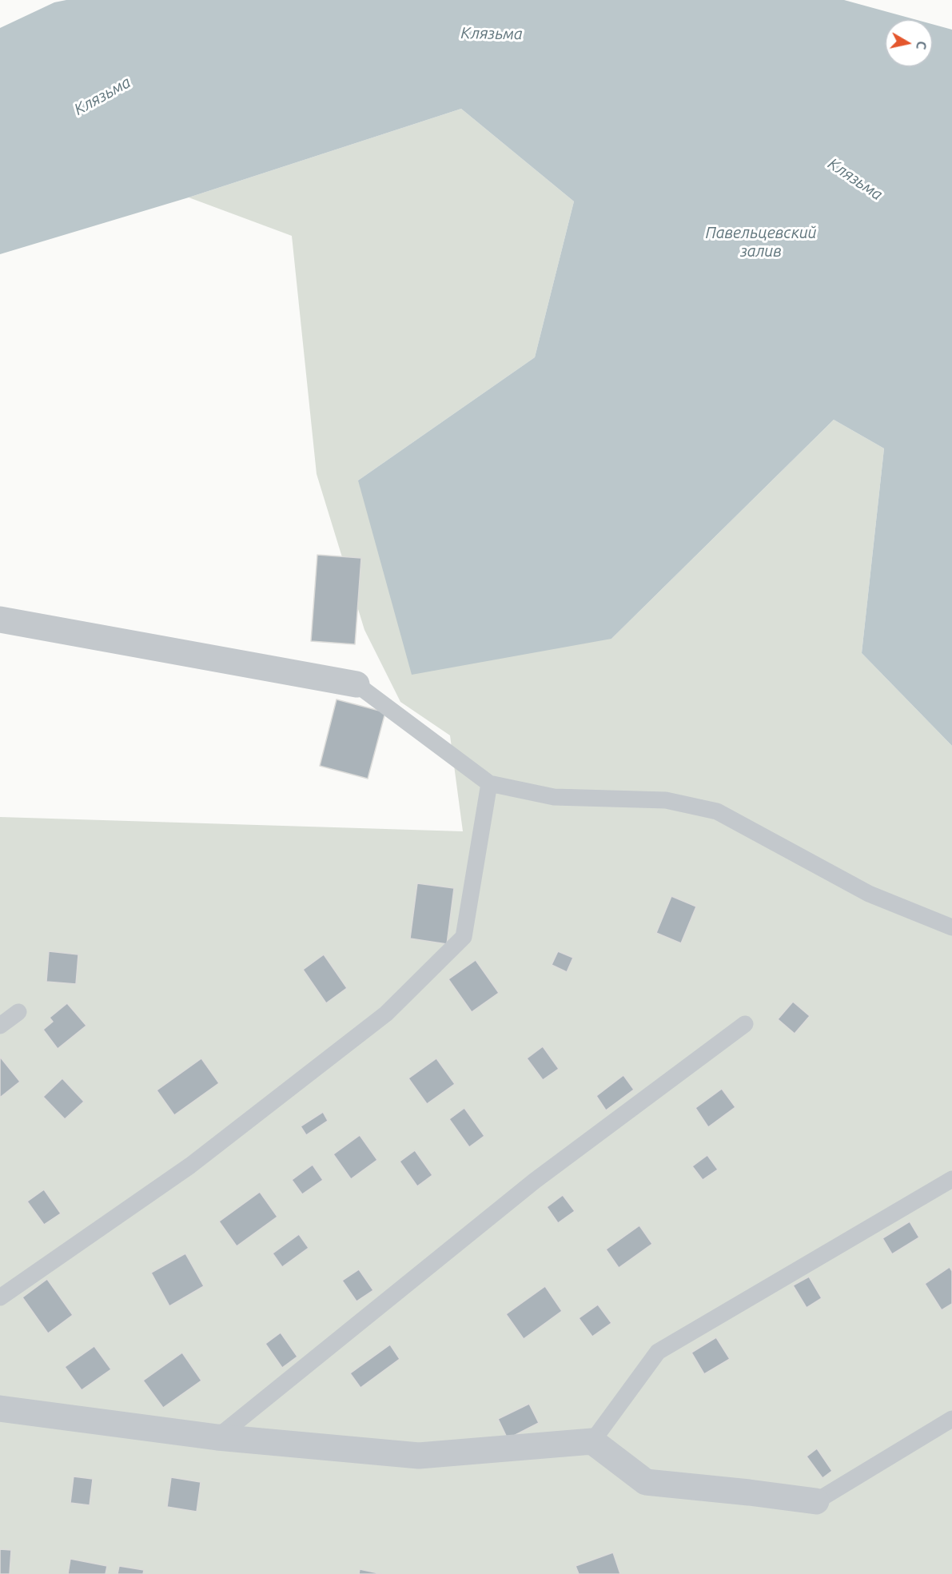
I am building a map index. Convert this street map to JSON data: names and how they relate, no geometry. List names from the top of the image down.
{
  "water": ["Клязьма", "Павельцевский залив"],
  "north": "right"
}
